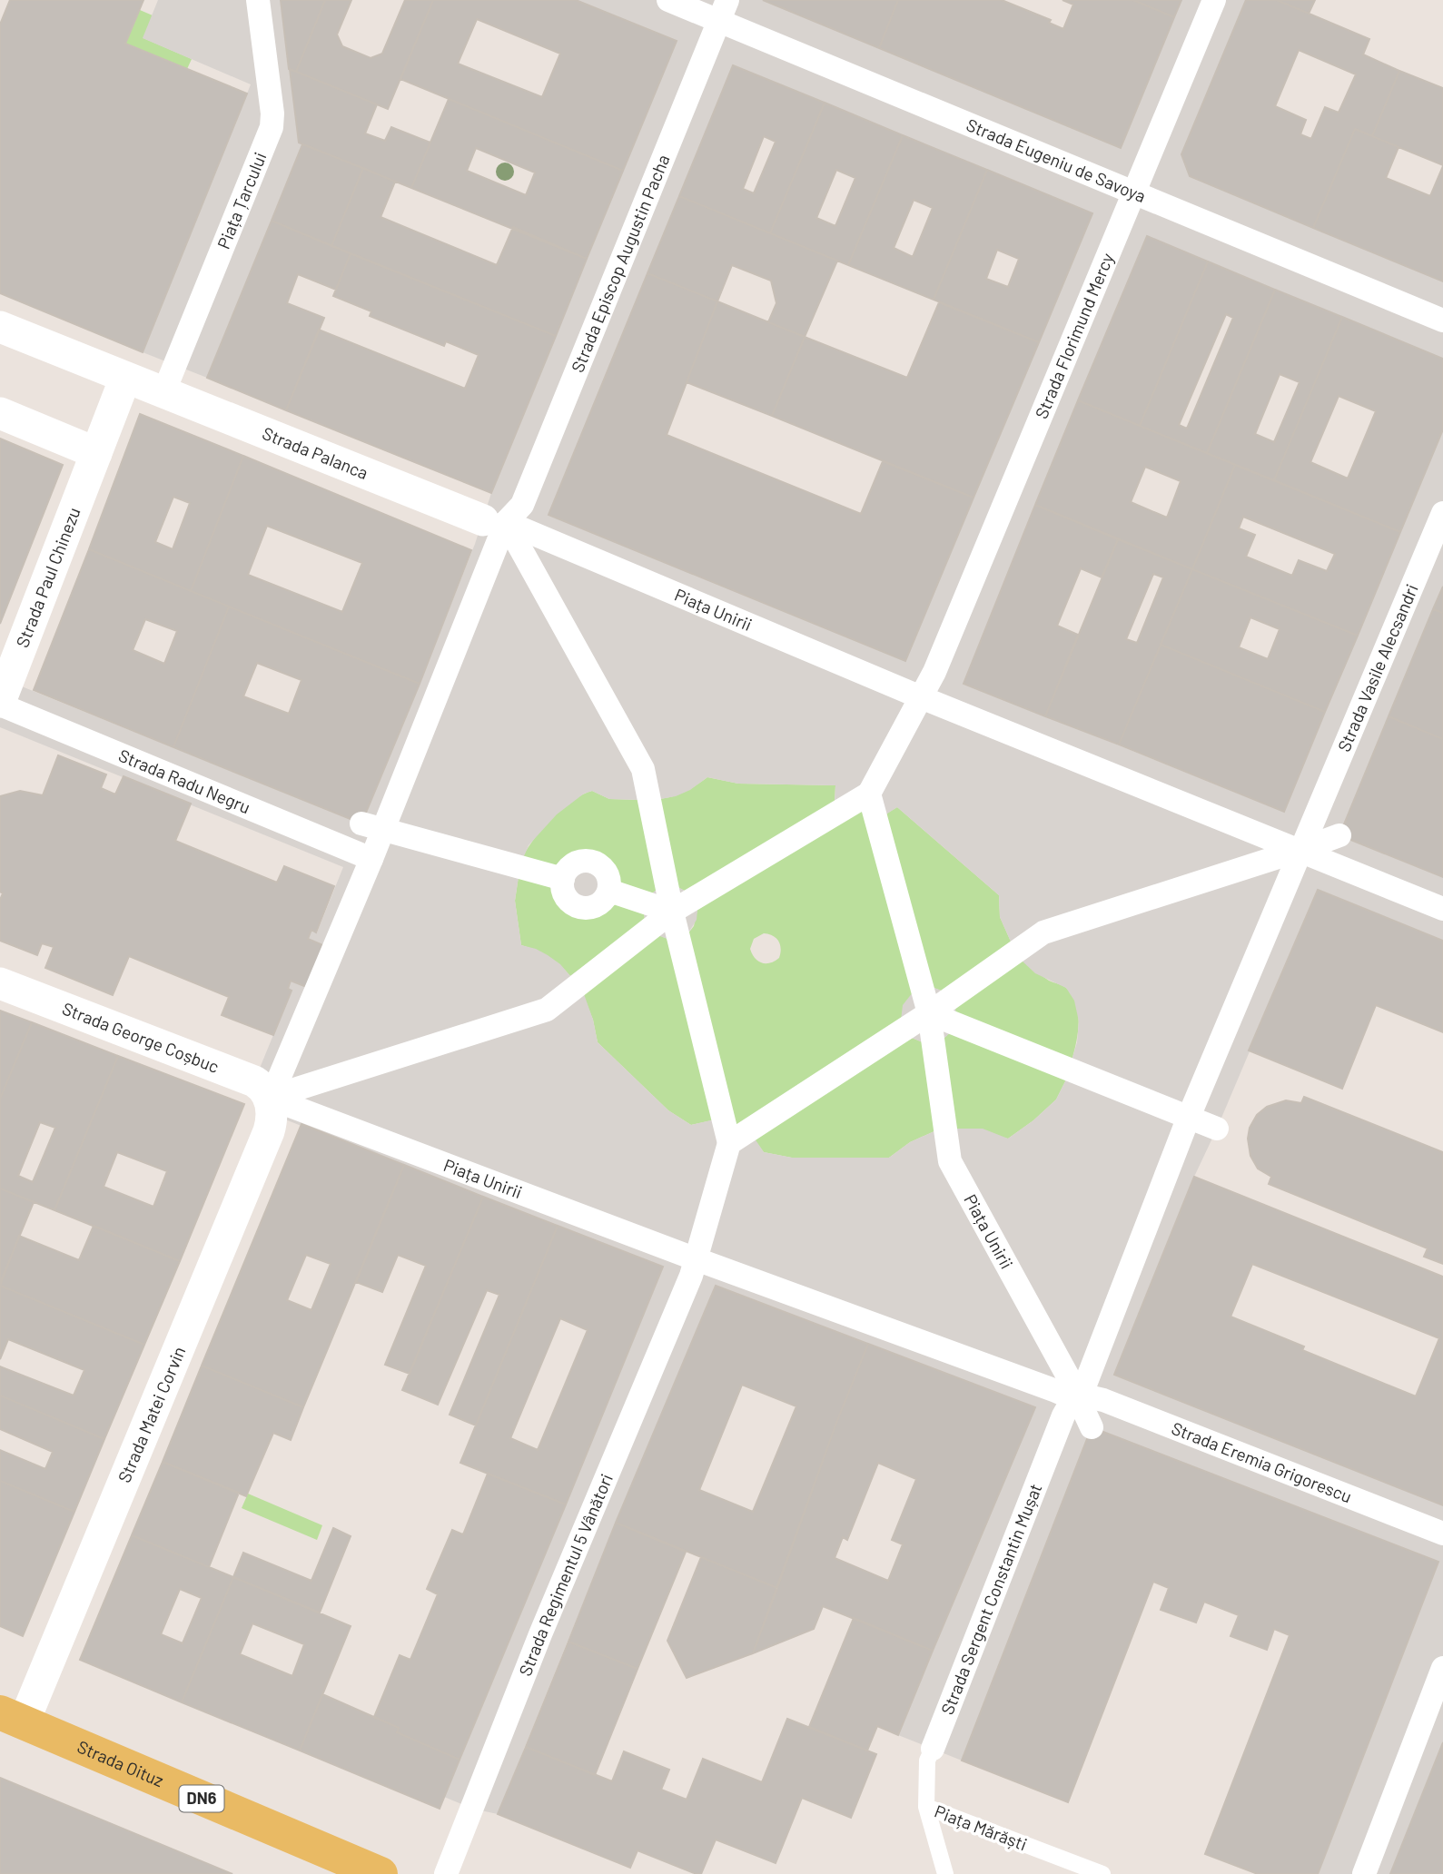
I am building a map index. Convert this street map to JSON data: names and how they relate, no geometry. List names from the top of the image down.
{
  "streets": {
    "main road": ["Strada Oituz", "DN6"],
    "street": [
      "Strada Eugeniu de Savoya",
      "Piața Țarcului",
      "Strada Episcop Augustin Pacha",
      "Strada Florimund Mercy",
      "Strada Palanca",
      "Strada Paul Chinezu",
      "Piața Unirii",
      "Strada Vasile Alecsandri",
      "Strada Radu Negru",
      "Strada George Coșbuc",
      "Strada Matei Corvin",
      "Strada Eremia Grigorescu",
      "Strada Regimentul 5 Vânători",
      "Strada Sergent Constantin Mușat"
    ],
    "lane": ["Piața Mărăști"]
  },
  "crossings": [
    ["Strada Eugeniu de Savoya", "Strada Episcop Augustin Pacha"],
    ["Strada Eugeniu de Savoya", "Strada Florimund Mercy"],
    ["Piața Țarcului", "Strada Palanca"],
    ["Strada Episcop Augustin Pacha", "Strada Palanca"],
    ["Strada Episcop Augustin Pacha", "Piața Unirii"],
    ["Strada Florimund Mercy", "Piața Unirii"],
    ["Strada Palanca", "Strada Paul Chinezu"],
    ["Strada Palanca", "Piața Unirii"],
    ["Strada Paul Chinezu", "Strada Radu Negru"],
    ["Piața Unirii", "Strada Vasile Alecsandri"],
    ["Piața Unirii", "Strada George Coșbuc"],
    ["Piața Unirii", "Strada Matei Corvin"],
    ["Piața Unirii", "Strada Eremia Grigorescu"],
    ["Piața Unirii", "Strada Regimentul 5 Vânători"],
    ["Piața Unirii", "Strada Sergent Constantin Mușat"],
    ["Strada George Coșbuc", "Strada Matei Corvin"],
    ["Strada Matei Corvin", "Strada Oituz"],
    ["Strada Eremia Grigorescu", "Strada Sergent Constantin Mușat"],
    ["Strada Sergent Constantin Mușat", "Piața Mărăști"]
  ]
}
